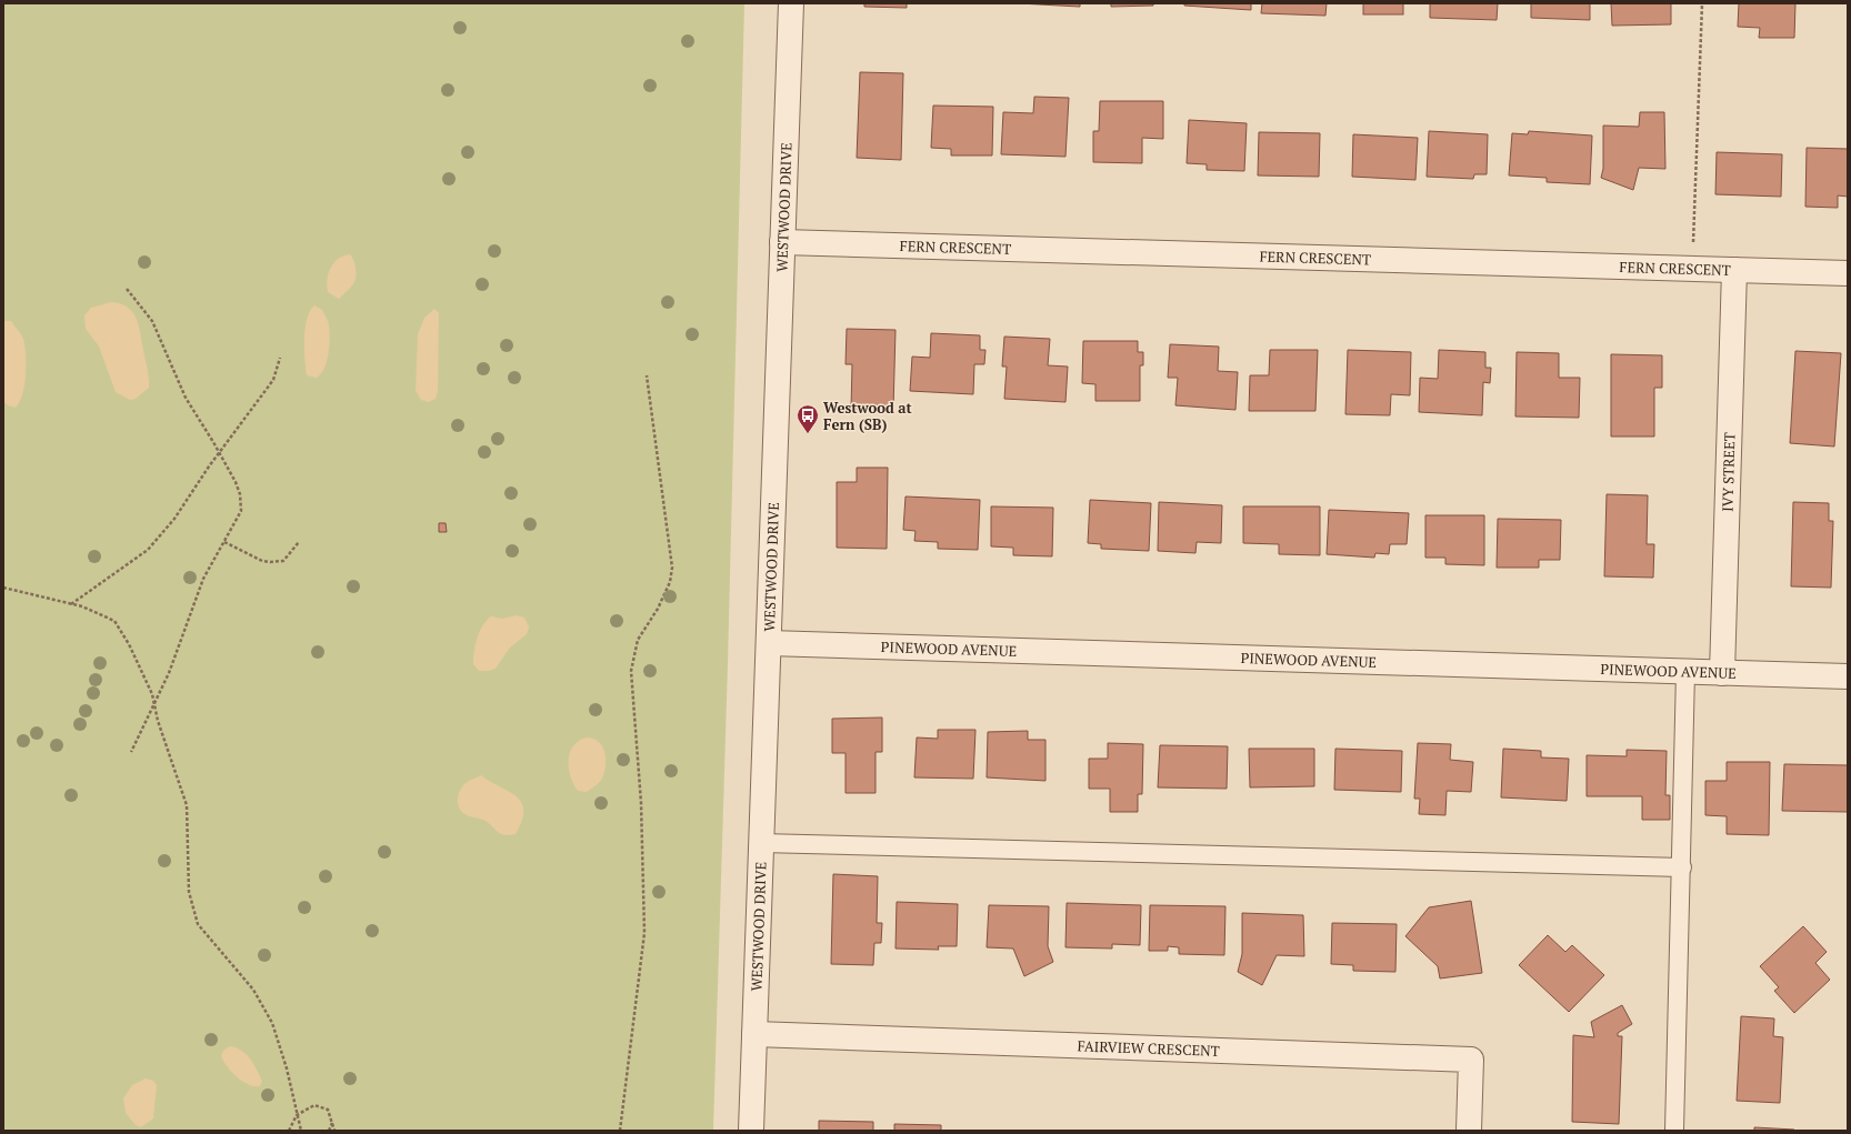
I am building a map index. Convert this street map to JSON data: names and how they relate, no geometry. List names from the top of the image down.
{
  "streets": {
    "street": [
      "WESTWOOD DRIVE",
      "FERN CRESCENT",
      "IVY STREET",
      "PINEWOOD AVENUE",
      "FAIRVIEW CRESCENT"
    ]
  },
  "crossings": [
    ["WESTWOOD DRIVE", "FERN CRESCENT"],
    ["WESTWOOD DRIVE", "PINEWOOD AVENUE"],
    ["WESTWOOD DRIVE", "FAIRVIEW CRESCENT"],
    ["FERN CRESCENT", "IVY STREET"],
    ["IVY STREET", "PINEWOOD AVENUE"]
  ],
  "places": {
    "bus stop": ["Westwood at Fern (SB)"]
  }
}
